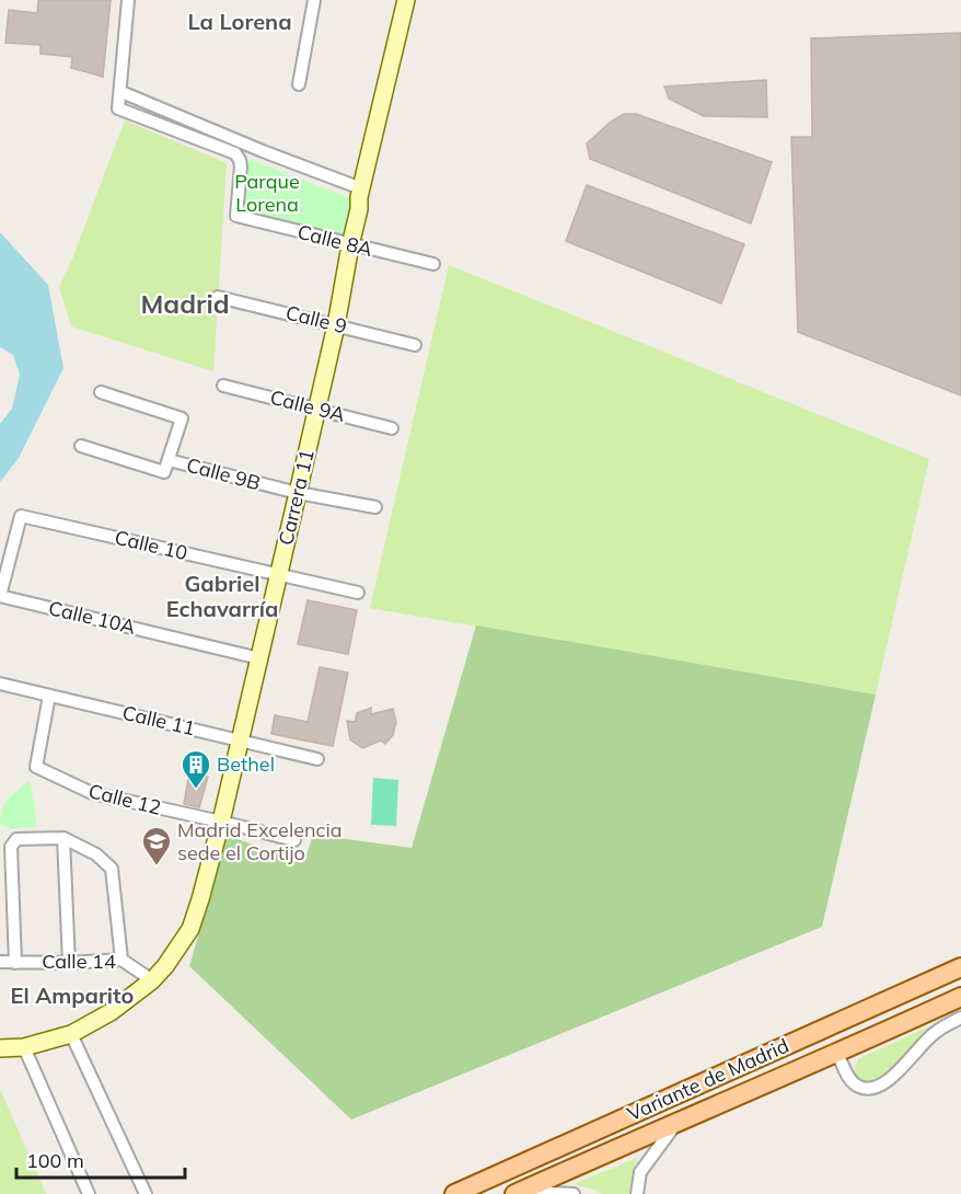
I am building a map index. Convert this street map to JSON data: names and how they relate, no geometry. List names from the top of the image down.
{
  "streets": {
    "main road": ["Variante de Madrid"],
    "street": [
      "Calle 8A",
      "Calle 9",
      "Calle 9A",
      "Calle 9B",
      "Carrera 11",
      "Calle 10",
      "Calle 10A",
      "Calle 11",
      "Calle 12",
      "Calle 14"
    ]
  },
  "crossings": [
    ["Calle 8A", "Carrera 11"],
    ["Calle 9", "Carrera 11"],
    ["Calle 9A", "Carrera 11"],
    ["Calle 9B", "Carrera 11"],
    ["Carrera 11", "Calle 10"],
    ["Carrera 11", "Calle 10A"],
    ["Carrera 11", "Calle 11"],
    ["Carrera 11", "Calle 12"],
    ["Carrera 11", "Calle 14"],
    ["Calle 10", "Calle 10A"],
    ["Calle 11", "Calle 12"]
  ],
  "districts": [
    "La Lorena",
    "Madrid",
    "Gabriel Echavarría",
    "El Amparito"
  ],
  "parks": ["Parque Lorena"],
  "places": {
    "building": ["Bethel"],
    "school or university": ["Madrid Excelencia sede el Cortijo"]
  },
  "scale_bar": "100 m"
}
